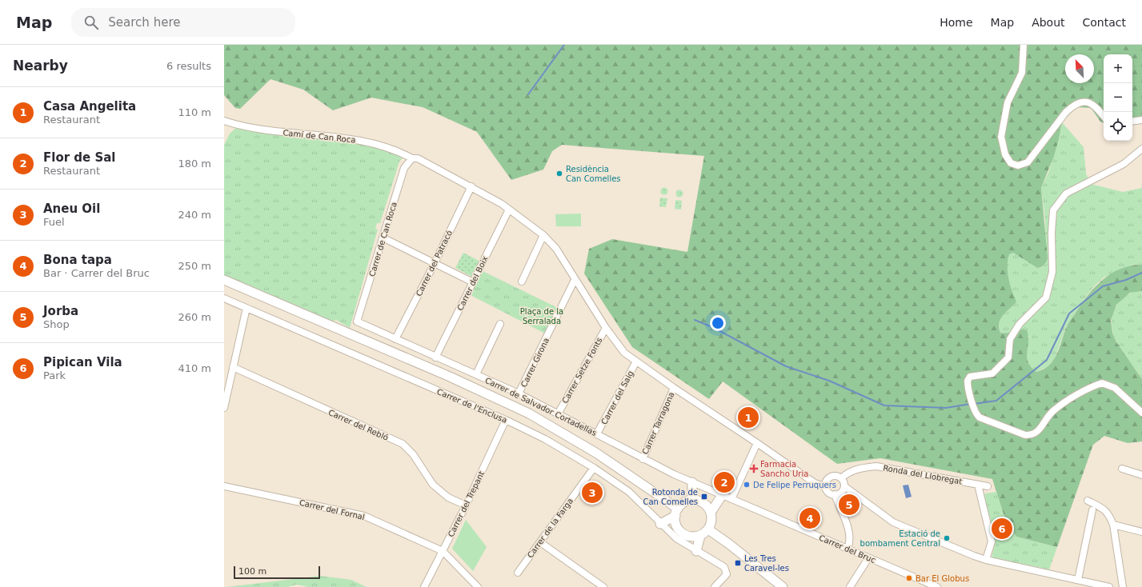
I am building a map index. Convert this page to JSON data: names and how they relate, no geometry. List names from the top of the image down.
{
  "streets": {
    "street": [
      "Camí de Can Roca",
      "Carrer de Can Roca",
      "Carrer del Patracó",
      "Carrer del Boix",
      "Carrer Girona",
      "Carrer Setze Fonts",
      "Carrer del Saig",
      "Carrer de l'Enclusa",
      "Carrer de Salvador Cortadellas",
      "Carrer Tarragona",
      "Carrer del Rebló",
      "Ronda del Llobregat",
      "Carrer del Trepant",
      "Carrer del Fornal",
      "Carrer de la Farga",
      "Carrer del Bruc"
    ]
  },
  "crossings": [
    ["Camí de Can Roca", "Carrer de Can Roca"],
    ["Camí de Can Roca", "Carrer del Patracó"],
    ["Camí de Can Roca", "Carrer del Boix"],
    ["Camí de Can Roca", "Carrer Girona"],
    ["Camí de Can Roca", "Carrer Setze Fonts"],
    ["Camí de Can Roca", "Carrer del Saig"],
    ["Camí de Can Roca", "Carrer Tarragona"],
    ["Camí de Can Roca", "Ronda del Llobregat"],
    ["Carrer de Can Roca", "Carrer de Salvador Cortadellas"],
    ["Carrer del Patracó", "Carrer de Salvador Cortadellas"],
    ["Carrer del Boix", "Carrer de Salvador Cortadellas"],
    ["Carrer Girona", "Carrer de Salvador Cortadellas"],
    ["Carrer Setze Fonts", "Carrer de Salvador Cortadellas"],
    ["Carrer del Saig", "Carrer de Salvador Cortadellas"],
    ["Carrer de l'Enclusa", "Carrer del Trepant"],
    ["Carrer de l'Enclusa", "Carrer de la Farga"],
    ["Carrer de Salvador Cortadellas", "Carrer Tarragona"],
    ["Carrer de Salvador Cortadellas", "Carrer del Bruc"],
    ["Carrer del Rebló", "Carrer del Trepant"],
    ["Carrer del Trepant", "Carrer del Fornal"]
  ],
  "parks": ["Plaça de la Serralada"],
  "places": {
    "other": [
      "Residència Can Comelles",
      "De Felipe Perruquers",
      "Estació de bombament Central",
      "Bar El Globus"
    ],
    "health": ["Farmacia Sancho Uria"],
    "transit": ["Rotonda de Can Comelles", "Les Tres Caravel-les"]
  },
  "scale_bar": "100 m",
  "north": "top left",
  "page": {
    "header": "Map",
    "search": "Search here",
    "nav": [
      "Home",
      "Map",
      "About",
      "Contact"
    ],
    "heading": ["Nearby", "6 results"],
    "map_buttons": ["+", "−"],
    "list": [
      {
        "mark": "1",
        "name": "Casa Angelita",
        "note": "Restaurant",
        "value": "110 m"
      },
      {
        "mark": "2",
        "name": "Flor de Sal",
        "note": "Restaurant",
        "value": "180 m"
      },
      {
        "mark": "3",
        "name": "Aneu Oil",
        "note": "Fuel",
        "value": "240 m"
      },
      {
        "mark": "4",
        "name": "Bona tapa",
        "note": "Bar · Carrer del Bruc",
        "value": "250 m"
      },
      {
        "mark": "5",
        "name": "Jorba",
        "note": "Shop",
        "value": "260 m"
      },
      {
        "mark": "6",
        "name": "Pipican Vila",
        "note": "Park",
        "value": "410 m"
      }
    ],
    "pins": [
      "1",
      "2",
      "3",
      "5",
      "4",
      "6"
    ],
    "scale": "100 m"
  }
}
